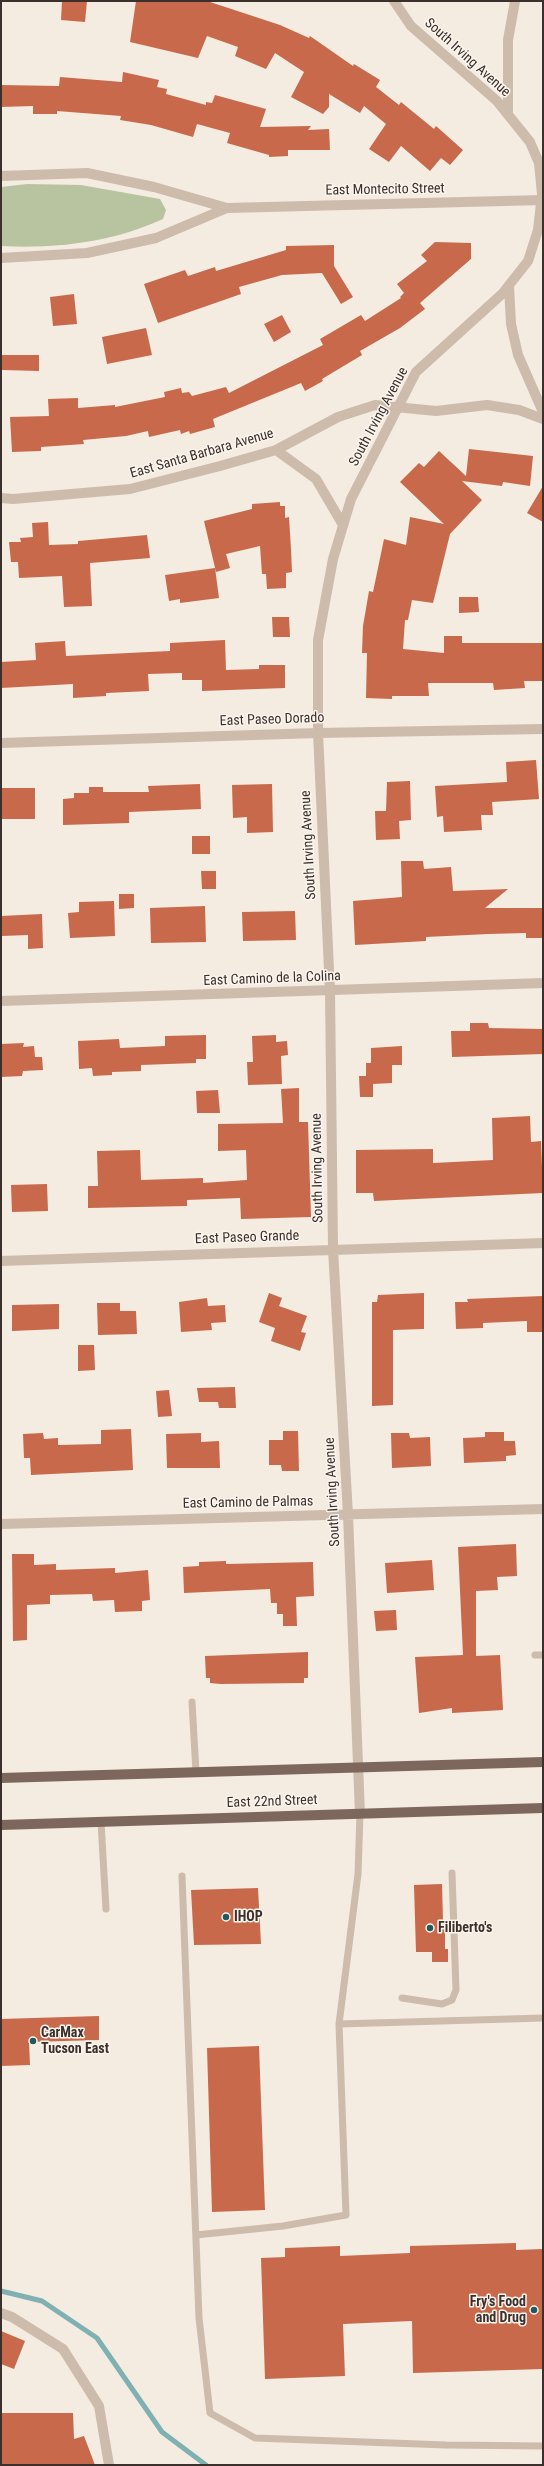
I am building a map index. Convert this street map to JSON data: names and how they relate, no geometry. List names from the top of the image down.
{
  "streets": {
    "main road": ["East 22nd Street"],
    "street": [
      "South Irving Avenue",
      "East Montecito Street",
      "East Santa Barbara Avenue",
      "East Paseo Dorado",
      "East Camino de la Colina",
      "East Paseo Grande",
      "East Camino de Palmas"
    ]
  },
  "crossings": [
    ["South Irving Avenue", "East Montecito Street"],
    ["South Irving Avenue", "East Santa Barbara Avenue"],
    ["South Irving Avenue", "East Paseo Dorado"],
    ["South Irving Avenue", "East Camino de la Colina"],
    ["South Irving Avenue", "East Paseo Grande"],
    ["South Irving Avenue", "East Camino de Palmas"],
    ["South Irving Avenue", "East 22nd Street"]
  ],
  "places": [
    "IHOP",
    "Filiberto's",
    "CarMax Tucson East",
    "Fry's Food and Drug"
  ]
}
